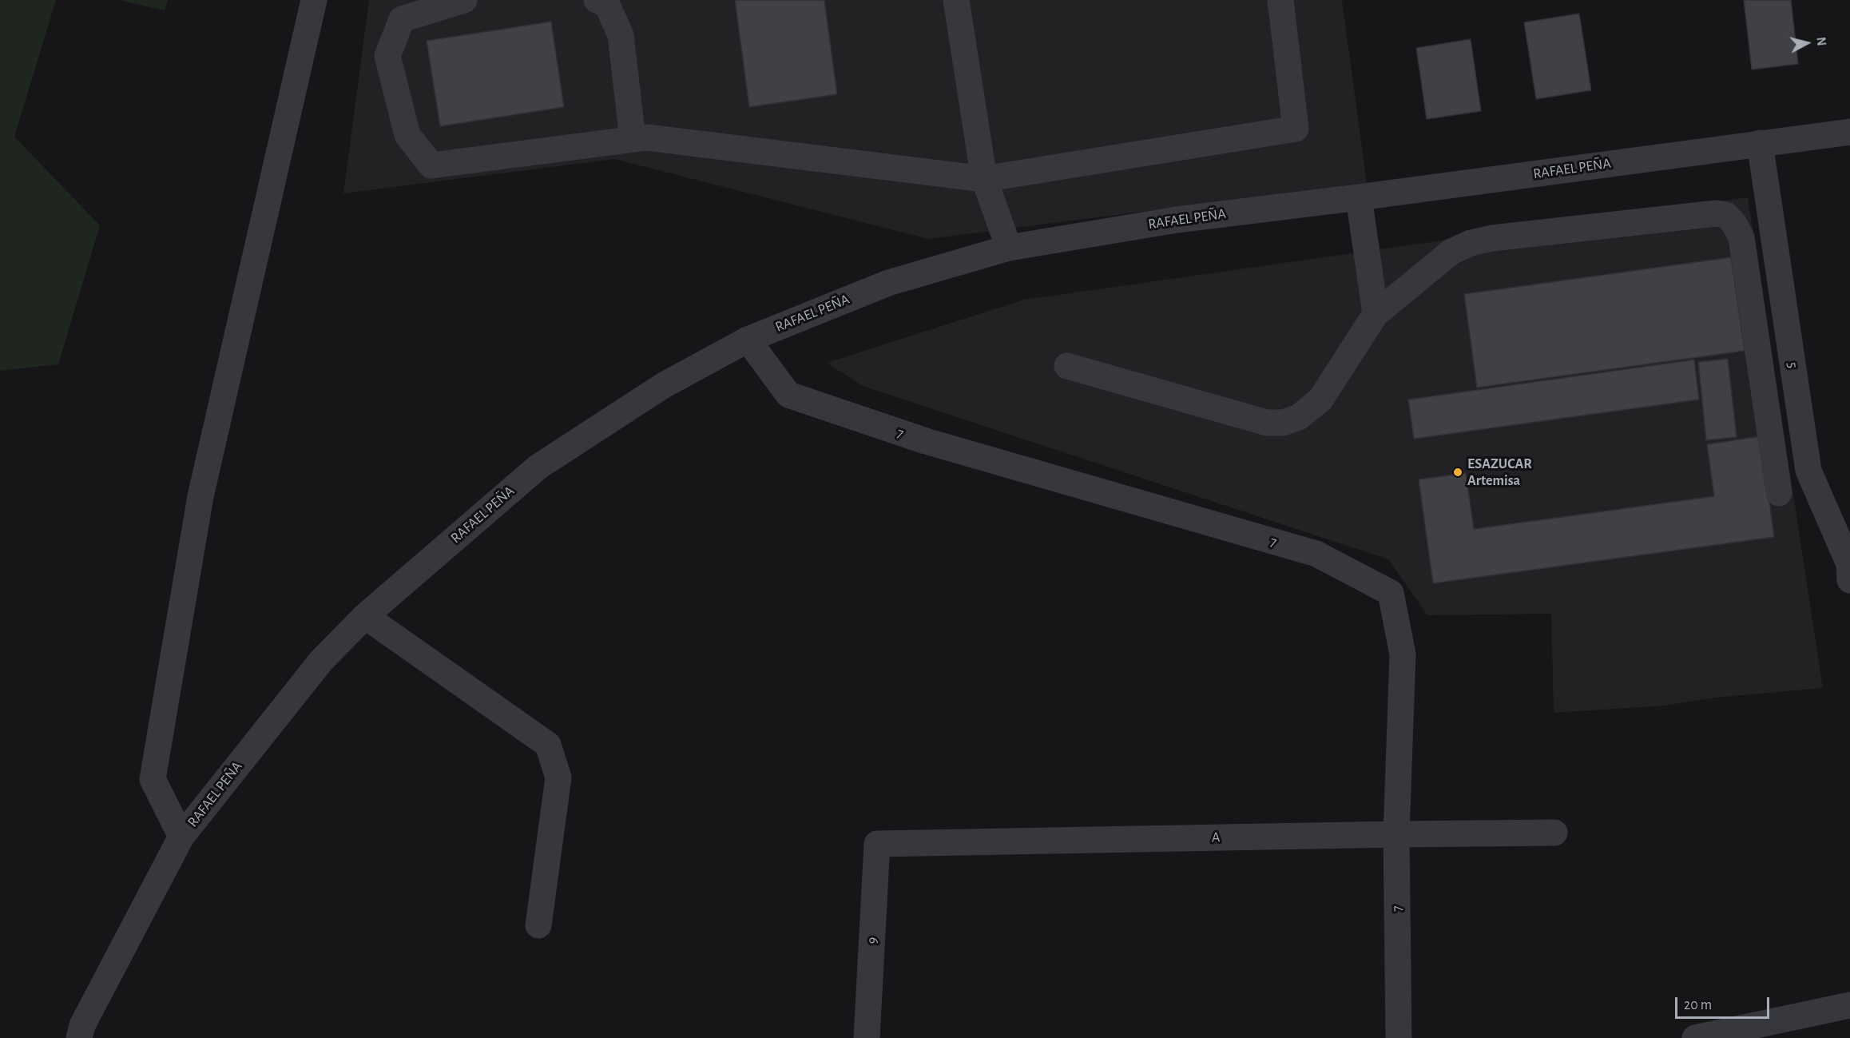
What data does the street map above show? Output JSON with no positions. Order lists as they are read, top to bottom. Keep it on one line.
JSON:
{"streets":{"street":["RAFAEL PEÑA","5","7","A","9"]},"crossings":[["RAFAEL PEÑA","5"],["RAFAEL PEÑA","7"],["7","A"],["A","9"]],"places":["ESAZUCAR Artemisa"],"scale_bar":"20 m","north":"right"}
